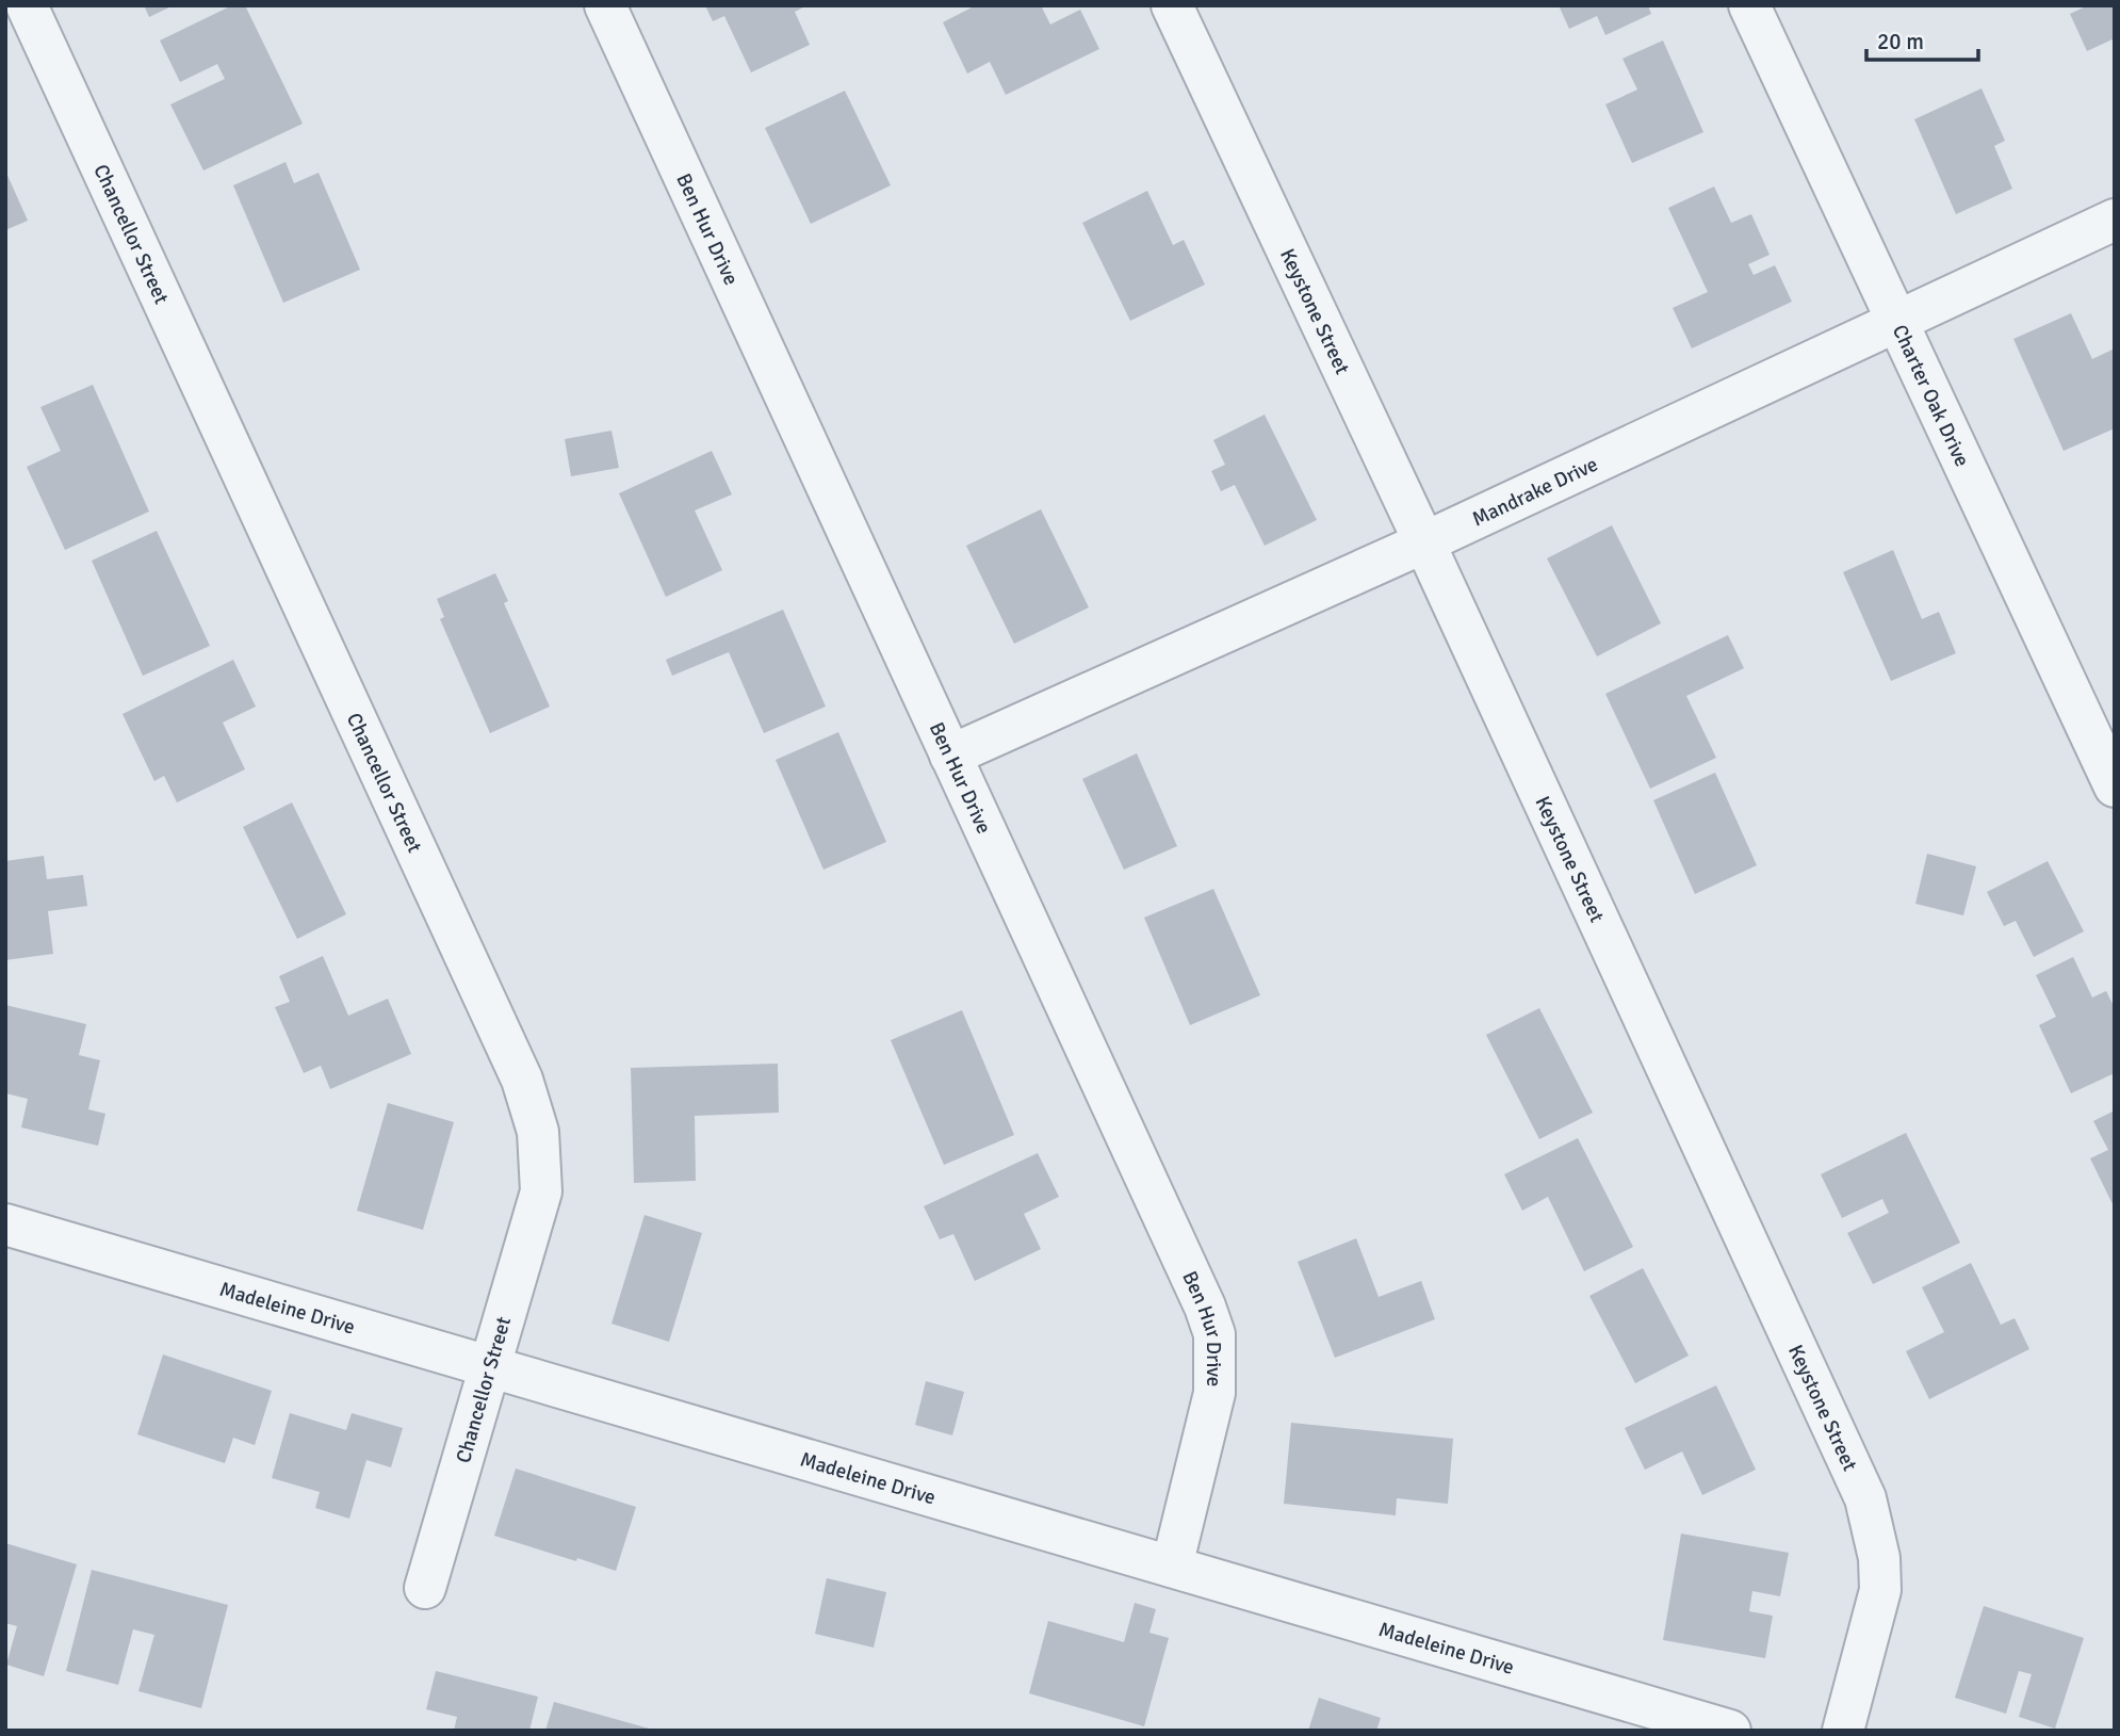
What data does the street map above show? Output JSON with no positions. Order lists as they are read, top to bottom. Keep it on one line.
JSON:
{"streets":{"street":["Ben Hur Drive","Chancellor Street","Keystone Street","Charter Oak Drive","Mandrake Drive","Madeleine Drive"]},"crossings":[["Ben Hur Drive","Mandrake Drive"],["Ben Hur Drive","Madeleine Drive"],["Chancellor Street","Madeleine Drive"],["Keystone Street","Mandrake Drive"],["Charter Oak Drive","Mandrake Drive"]],"scale_bar":"20 m"}
